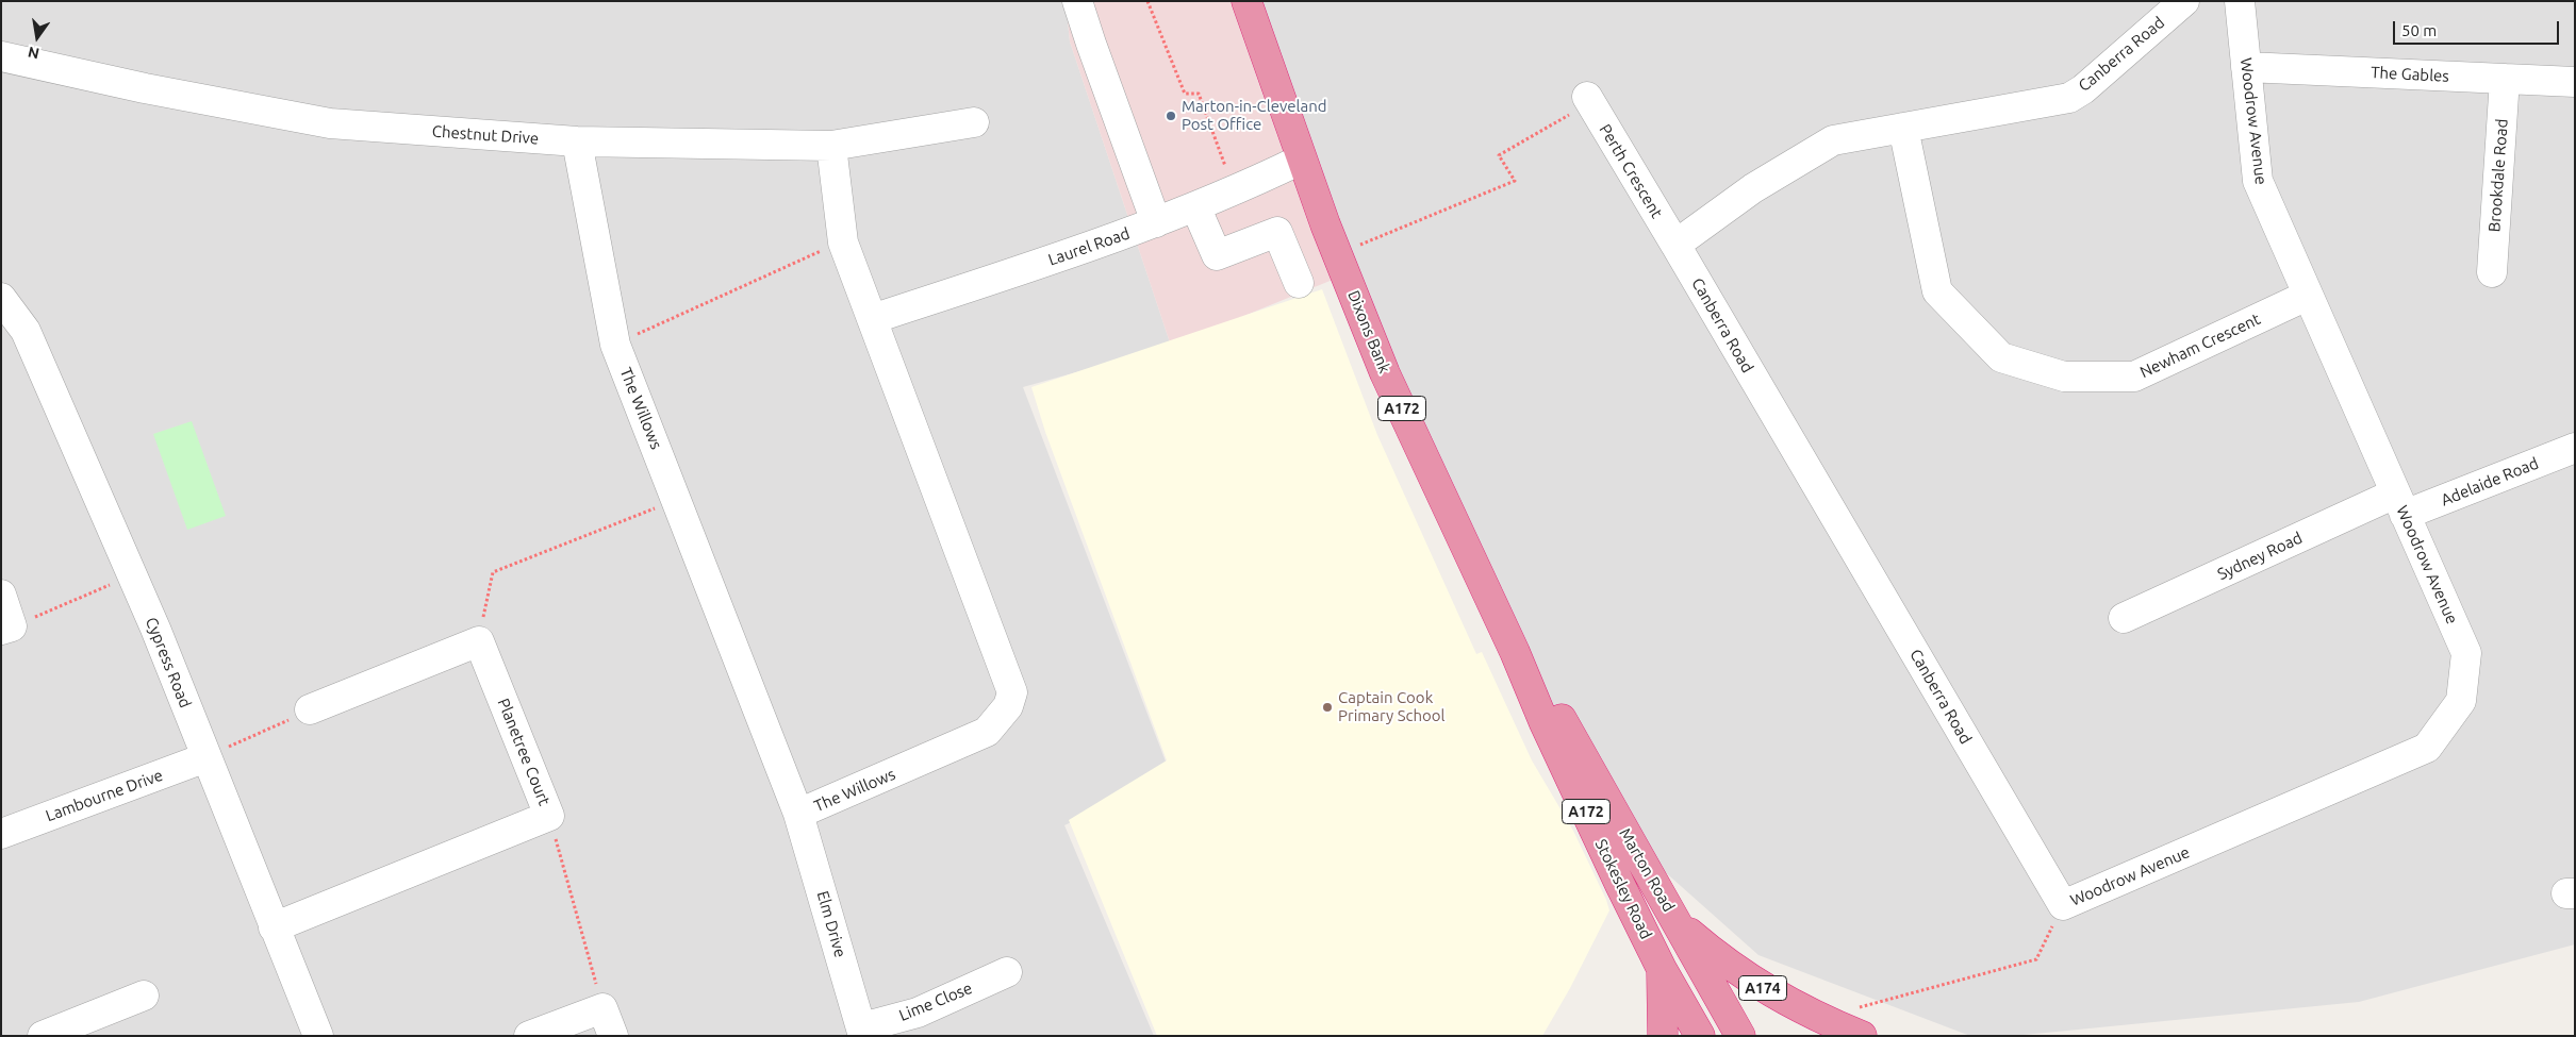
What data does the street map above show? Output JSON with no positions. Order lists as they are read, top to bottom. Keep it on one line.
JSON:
{"streets":{"highway":["Dixons Bank","A172","Marton Road","Stokesley Road","A174"],"street":["Canberra Road","The Gables","Woodrow Avenue","Chestnut Drive","Perth Crescent","Brookdale Road","Laurel Road","Newham Crescent","The Willows","Adelaide Road","Sydney Road","Cypress Road","Planetree Court","Lambourne Drive","Elm Drive","Lime Close"]},"crossings":[["Canberra Road","Woodrow Avenue"],["Canberra Road","Perth Crescent"],["Canberra Road","Newham Crescent"],["The Gables","Woodrow Avenue"],["The Gables","Brookdale Road"],["Woodrow Avenue","Newham Crescent"],["Woodrow Avenue","Adelaide Road"],["Woodrow Avenue","Sydney Road"],["Chestnut Drive","The Willows"],["Laurel Road","Dixons Bank"],["Laurel Road","The Willows"],["Dixons Bank","Marton Road"],["Dixons Bank","Stokesley Road"],["The Willows","Elm Drive"],["A172","Stokesley Road"],["Adelaide Road","Sydney Road"],["Cypress Road","Planetree Court"],["Cypress Road","Lambourne Drive"],["Marton Road","Stokesley Road"],["Marton Road","A174"],["Elm Drive","Lime Close"]],"places":["Marton-in-Cleveland Post Office","Captain Cook Primary School"],"scale_bar":"50 m","north":"bottom"}
